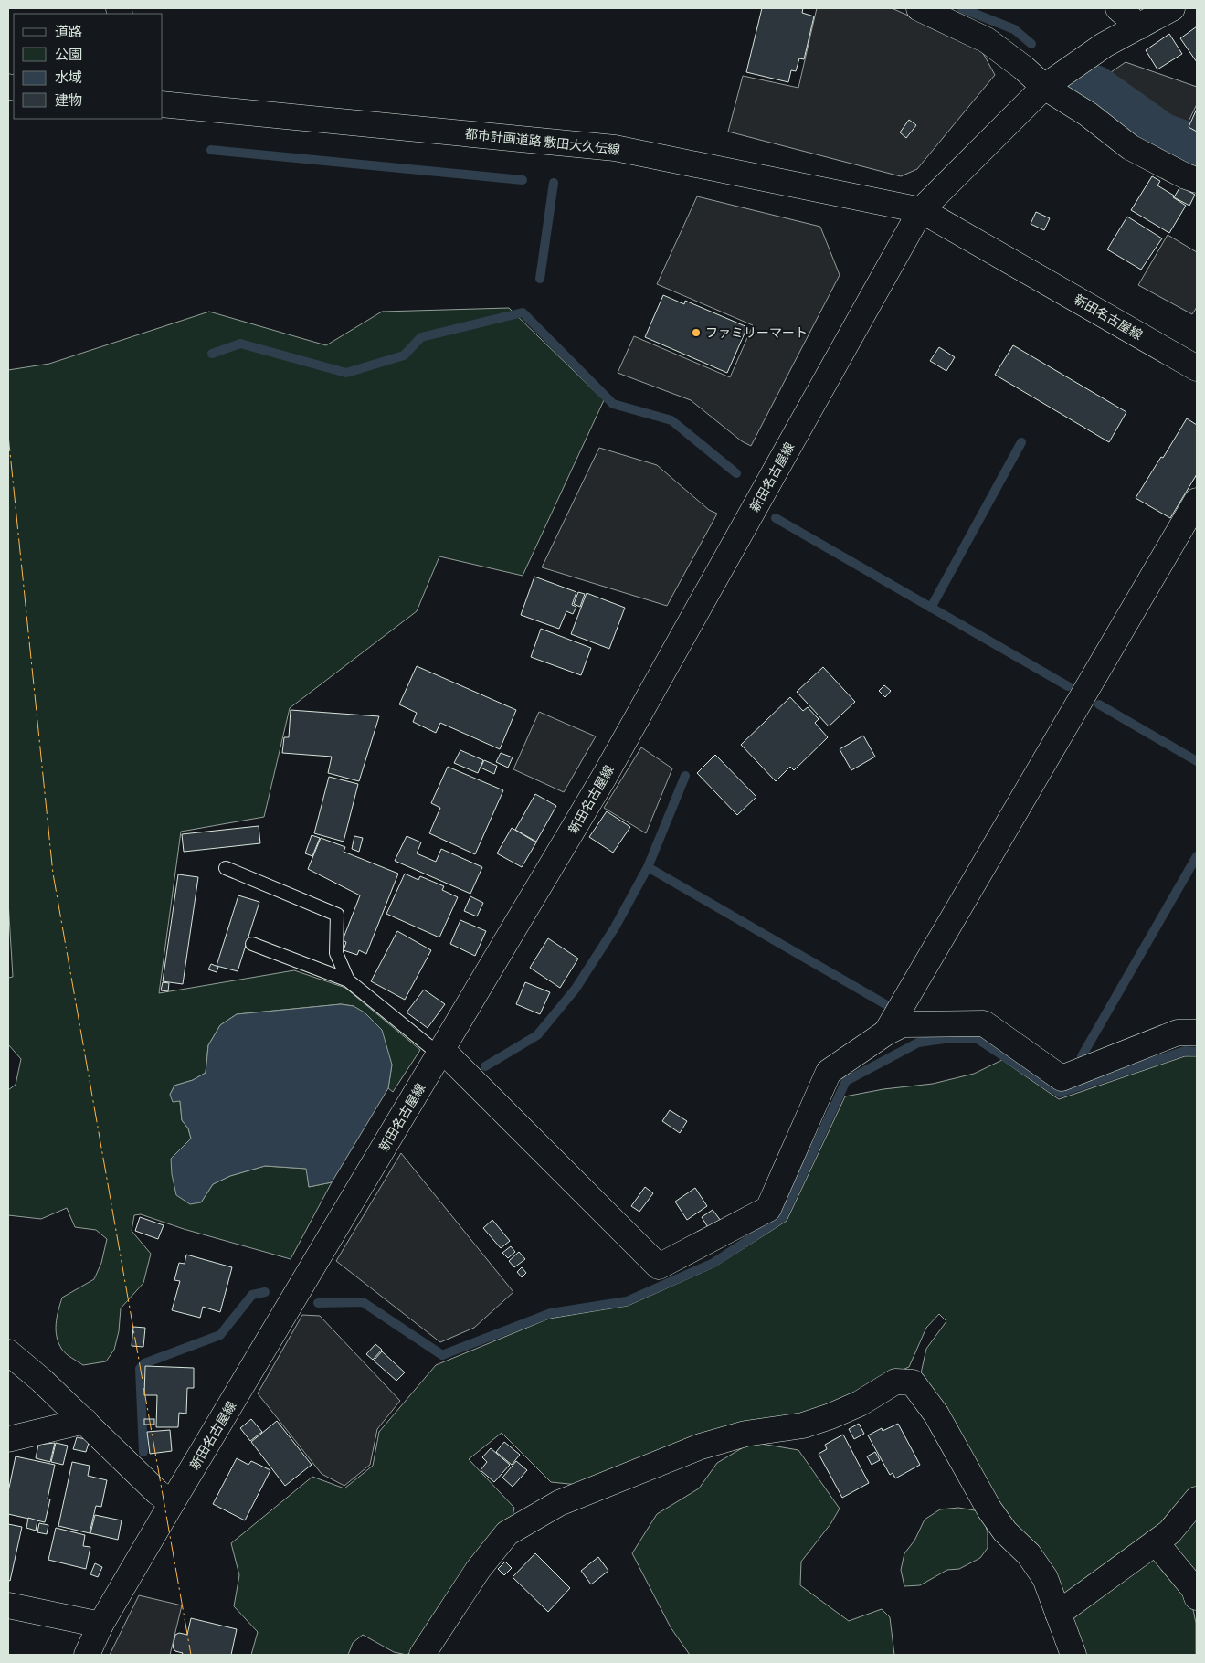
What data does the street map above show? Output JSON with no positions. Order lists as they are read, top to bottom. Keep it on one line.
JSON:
{"streets":{"street":["都市計画道路 敷田大久伝線","新田名古屋線"]},"crossings":[["都市計画道路 敷田大久伝線","新田名古屋線"]],"places":["ファミリーマート"],"legend":["道路","公園","水域","建物"]}
